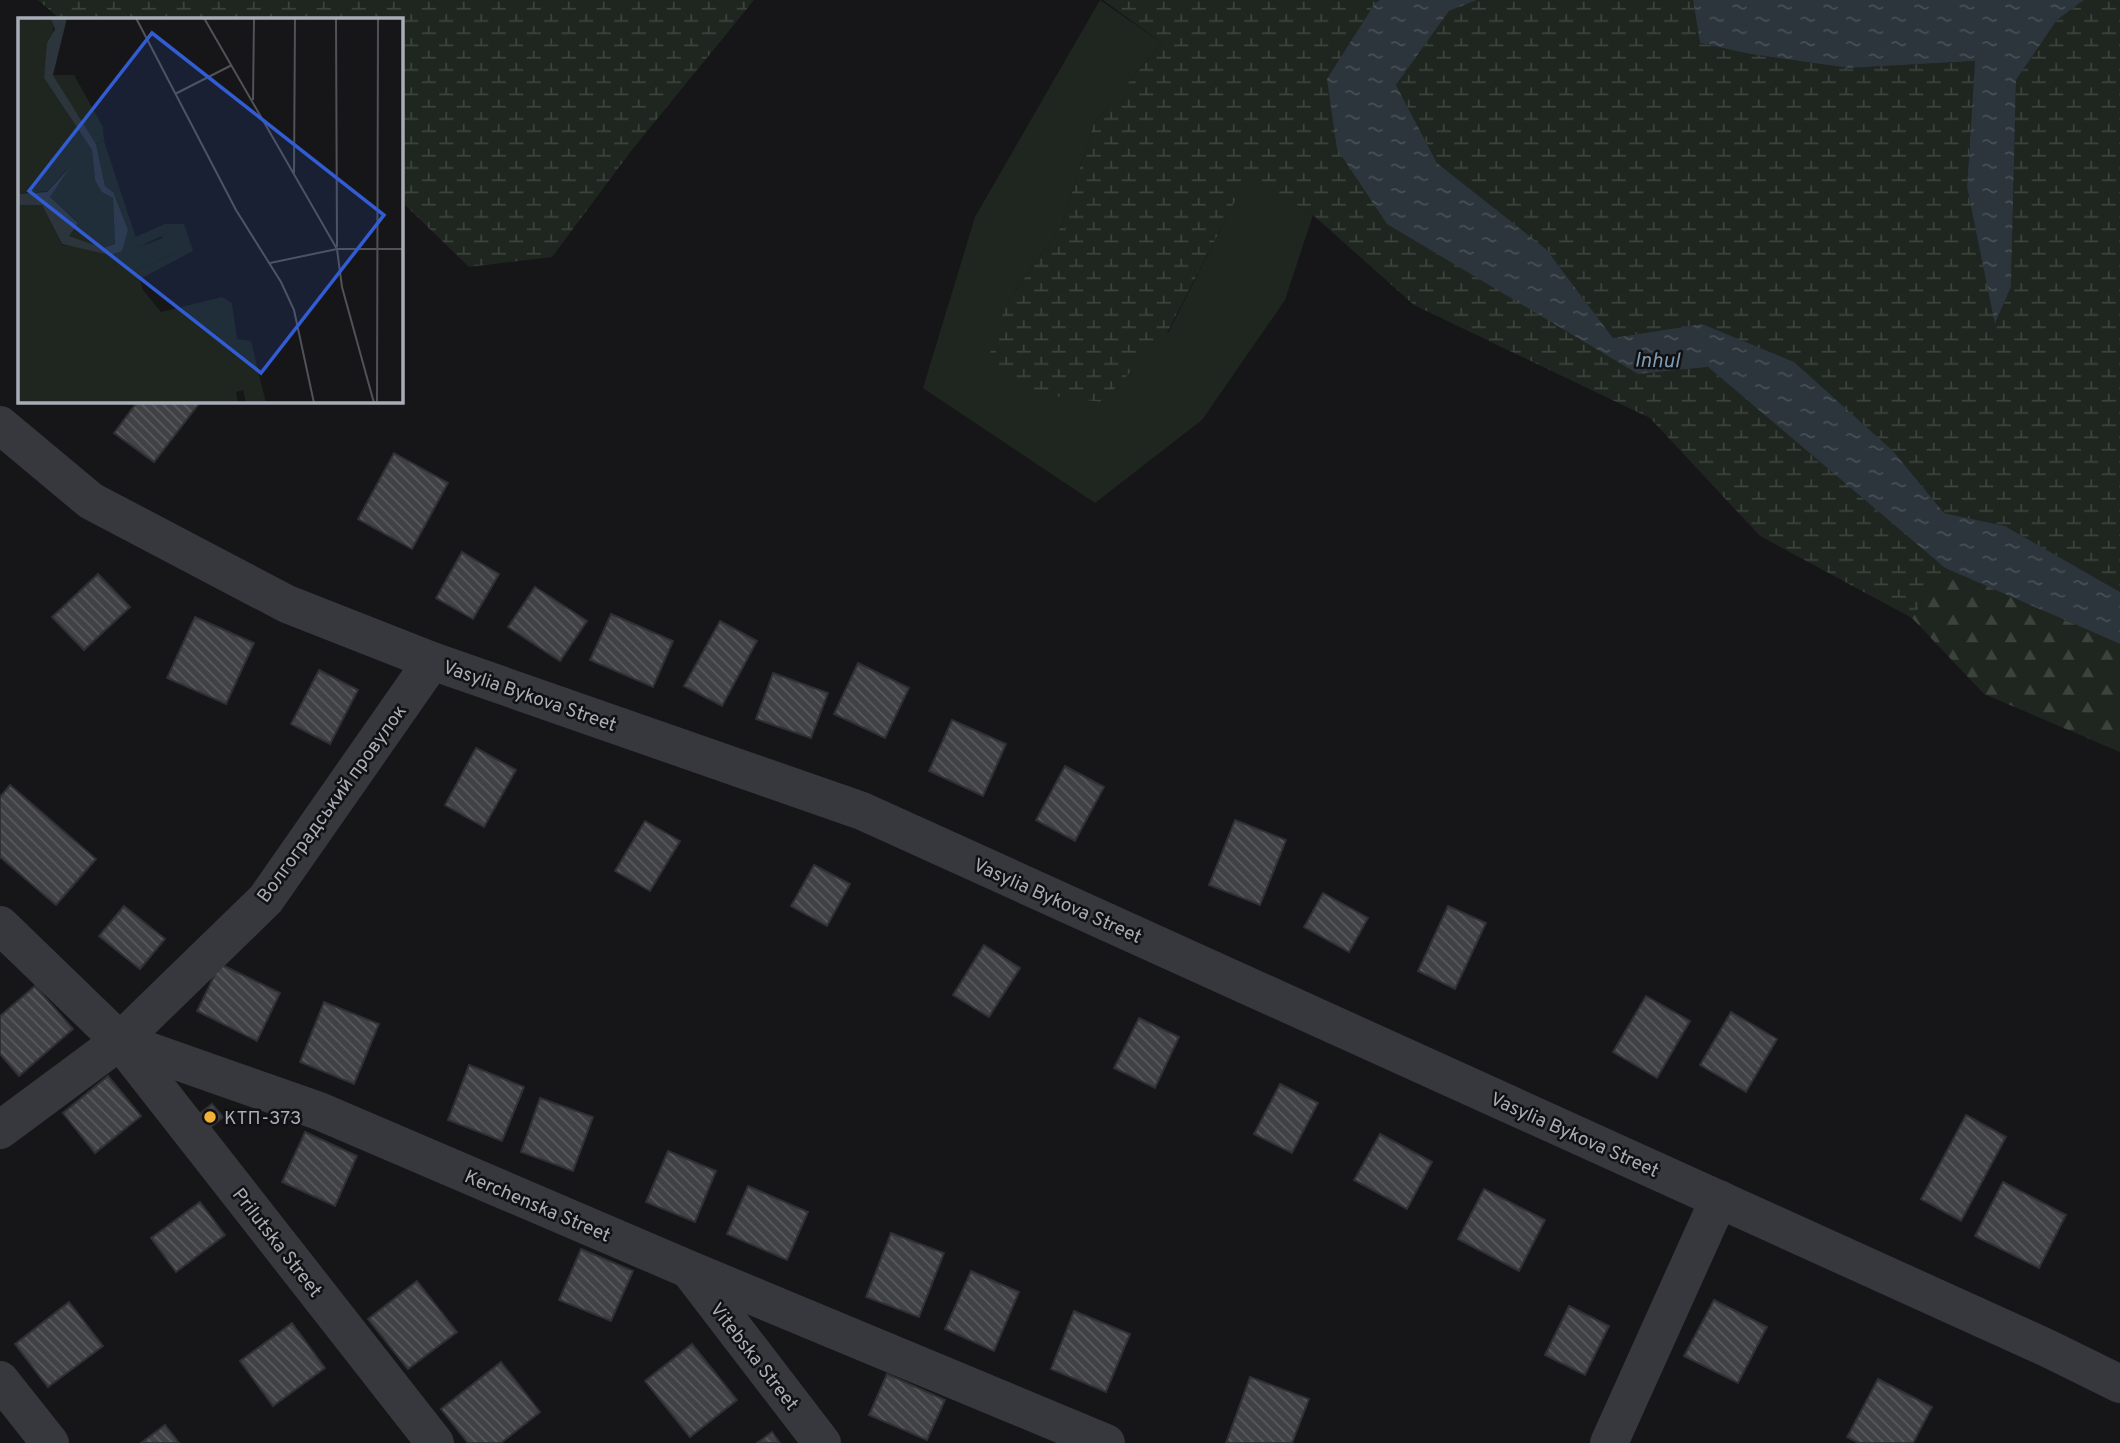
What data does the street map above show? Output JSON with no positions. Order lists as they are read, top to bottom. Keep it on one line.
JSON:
{"streets":{"street":["Vasylia Bykova Street","Волгоградський провулок","Kerchenska Street","Prilutska Street","Vitebska Street"]},"crossings":[["Vasylia Bykova Street","Волгоградський провулок"],["Волгоградський провулок","Kerchenska Street"],["Волгоградський провулок","Prilutska Street"],["Kerchenska Street","Prilutska Street"],["Kerchenska Street","Vitebska Street"]],"water":["Inhul"],"places":["КТП-373"]}
